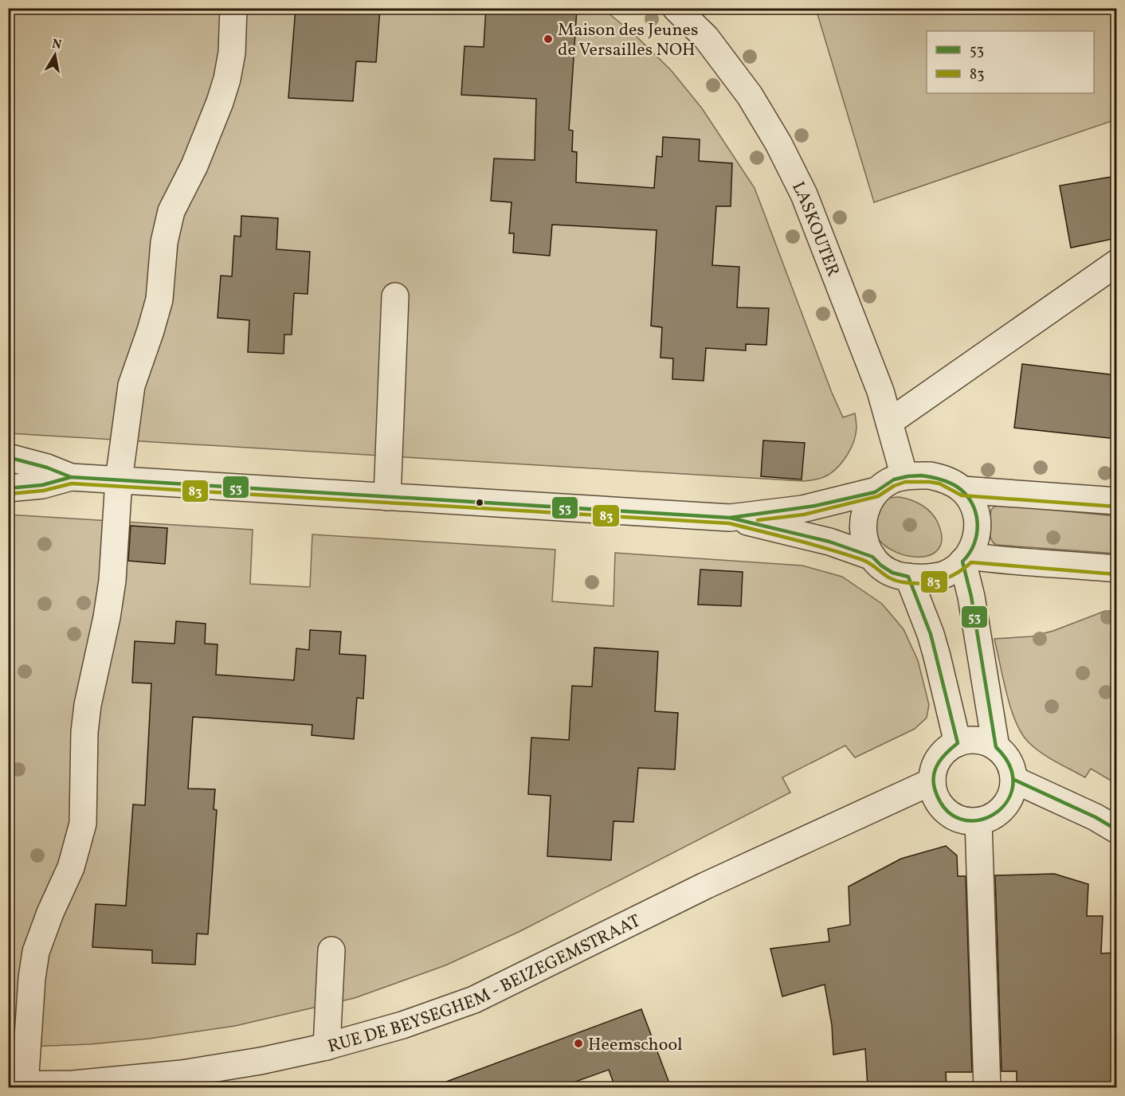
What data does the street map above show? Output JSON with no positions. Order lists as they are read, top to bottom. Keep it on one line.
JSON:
{"streets":{"street":["LASKOUTER","RUE DE BEYSEGHEM - BEIZEGEMSTRAAT"]},"places":["Maison des Jeunes de Versailles NOH","Heemschool"],"lines":["transit line 53","transit line 83"],"legend":["53","83"],"north":"top"}
